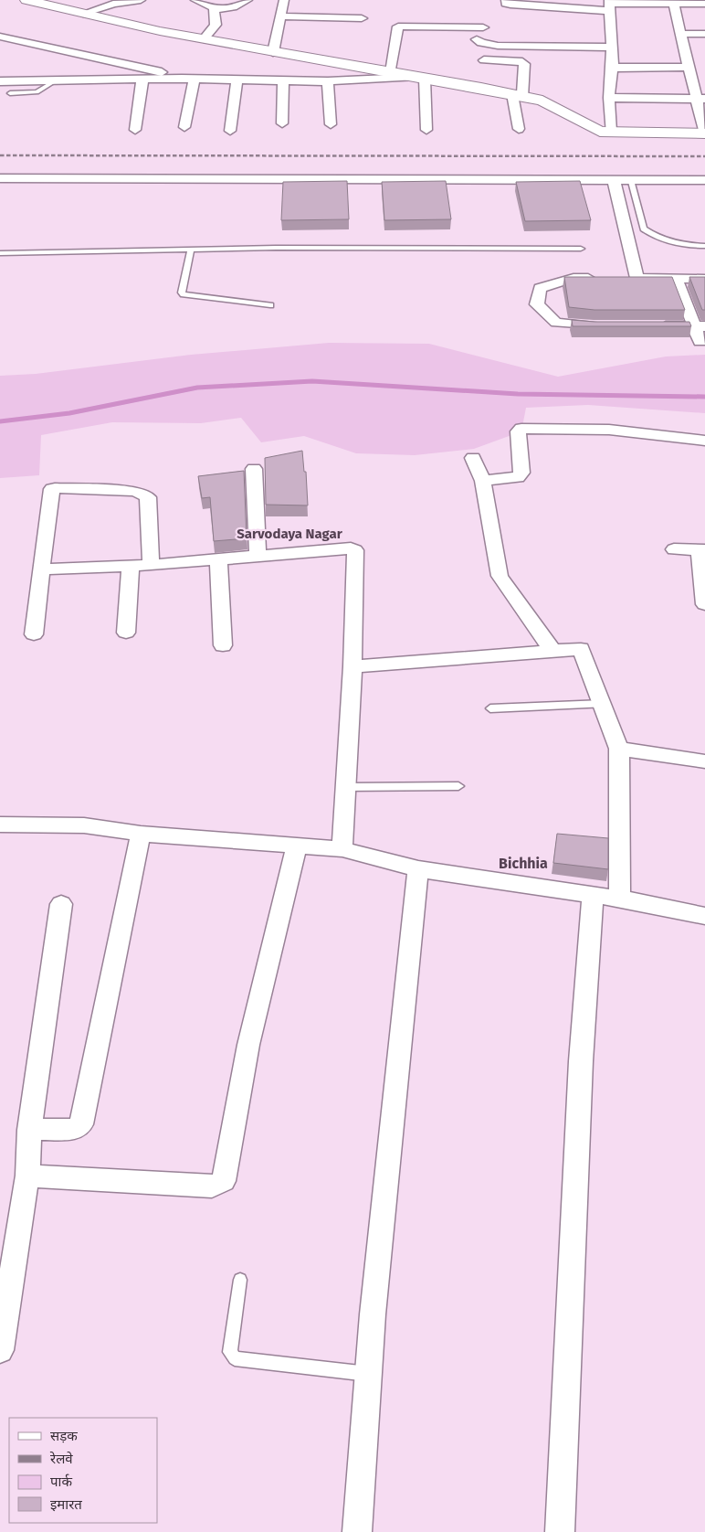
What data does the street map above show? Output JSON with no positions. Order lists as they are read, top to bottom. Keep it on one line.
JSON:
{"districts":["Sarvodaya Nagar","Bichhia"],"legend":["सड़क","रेलवे","पार्क","इमारत"]}
